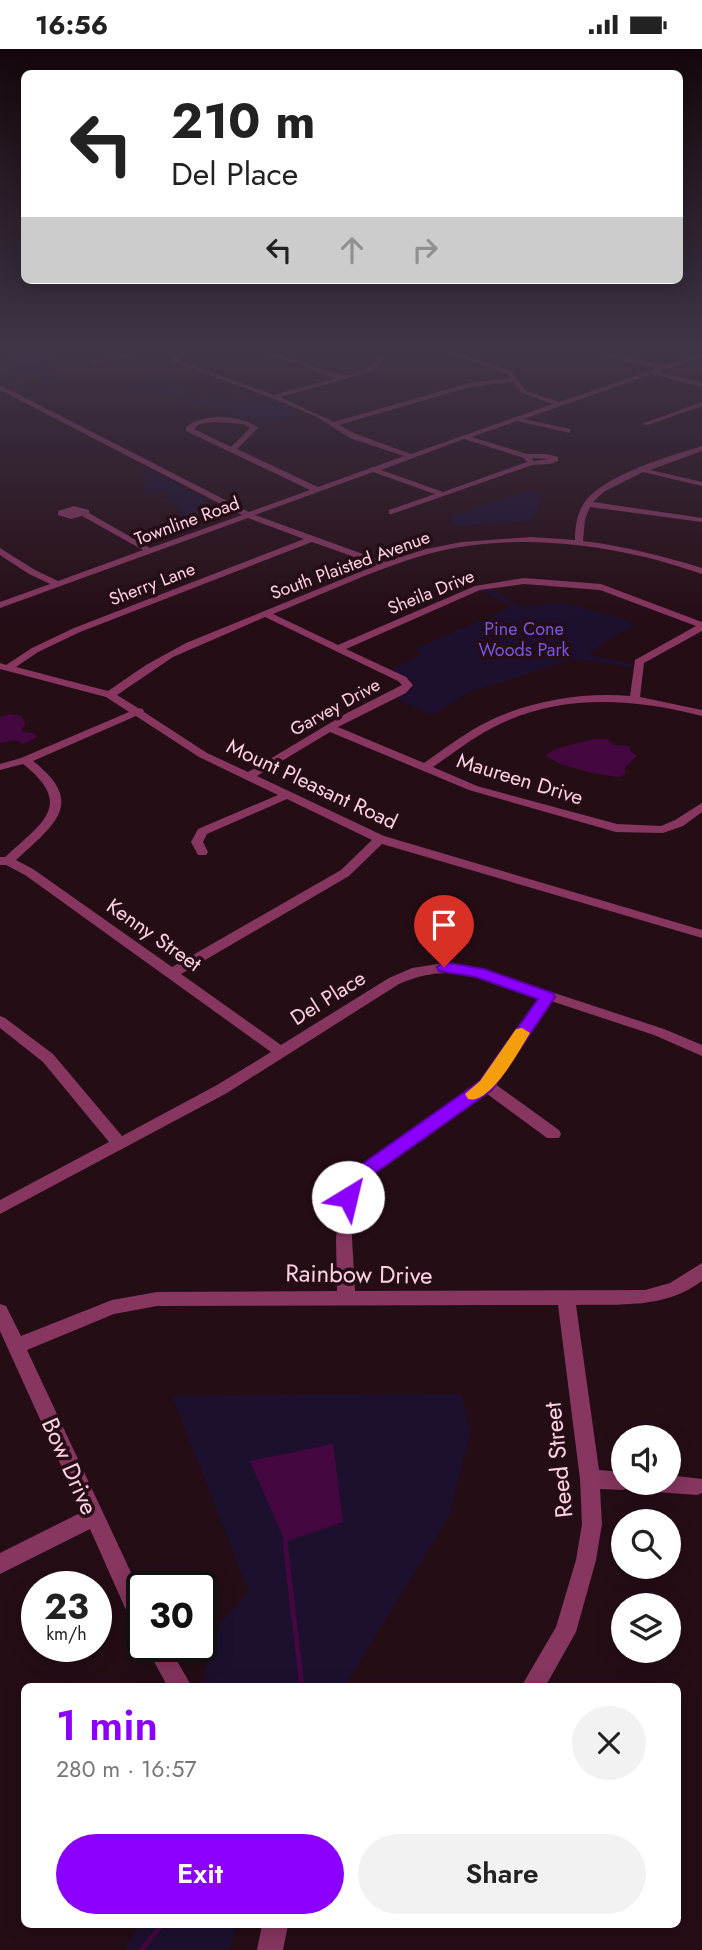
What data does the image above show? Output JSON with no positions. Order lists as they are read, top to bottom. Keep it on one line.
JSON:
{"streets":{"street":["Townline Road","South Plaisted Avenue","Sherry Lane","Sheila Drive","Garvey Drive","Maureen Drive","Mount Pleasant Road","Kenny Street","Del Place","Rainbow Drive","Reed Street","Bow Drive"]},"crossings":[["South Plaisted Avenue","Garvey Drive"],["South Plaisted Avenue","Mount Pleasant Road"],["Sherry Lane","Mount Pleasant Road"],["Sheila Drive","Garvey Drive"],["Garvey Drive","Maureen Drive"],["Garvey Drive","Mount Pleasant Road"],["Kenny Street","Del Place"],["Rainbow Drive","Reed Street"],["Rainbow Drive","Bow Drive"]],"parks":["Pine Cone Woods Park"],"page":{"status":"16:56","turn":["210 m","Del Place"],"speed":"23 km/h","limit":"30","heading":["1 min","280 m · 16:57"],"buttons":["Exit","Share"]}}
